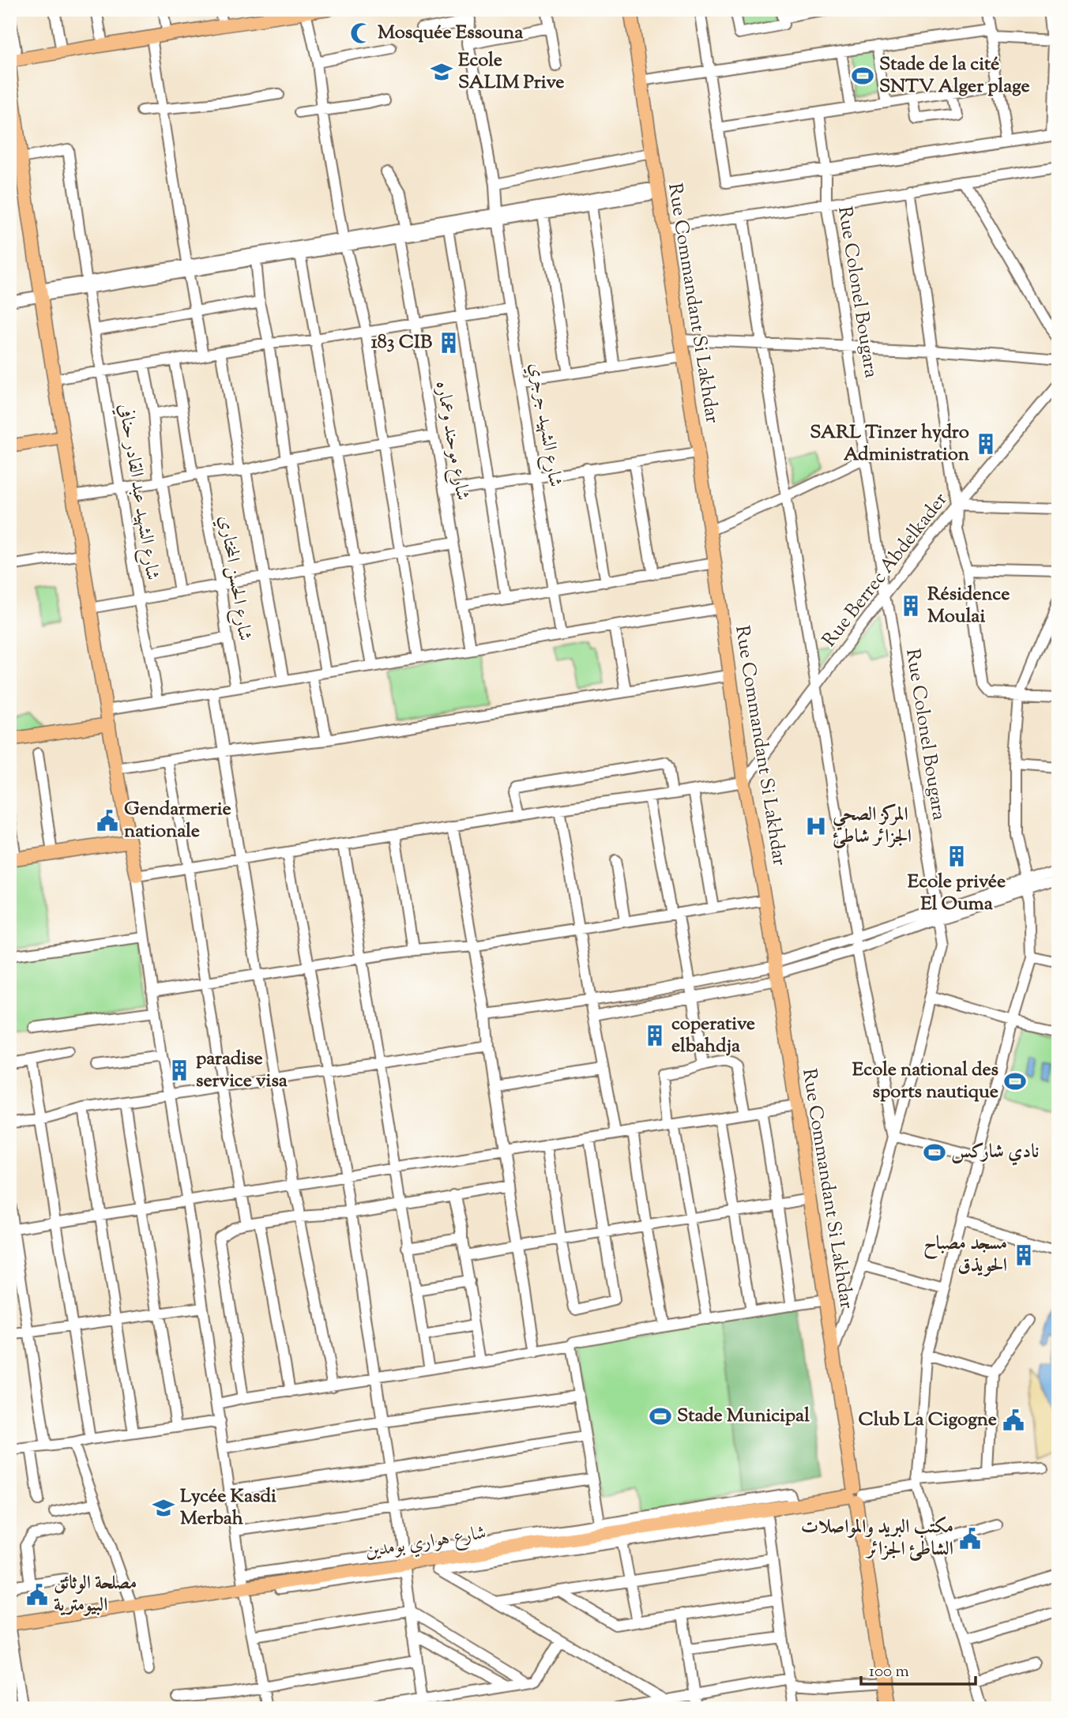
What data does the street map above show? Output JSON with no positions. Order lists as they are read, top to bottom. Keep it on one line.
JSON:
{"streets":{"main road":["Rue Commandant Si Lakhdar","شارع هواري بومدين"],"street":["Rue Colonel Bougara","شارع الشهيد جرجري","شارع موحند وعماره","شارع الشهيد عبد القادر حنافي","Rue Berrec Abdelkader","شارع الحسن المختاري"]},"crossings":[["Rue Colonel Bougara","Rue Commandant Si Lakhdar"],["Rue Colonel Bougara","Rue Berrec Abdelkader"],["Rue Commandant Si Lakhdar","Rue Berrec Abdelkader"],["Rue Commandant Si Lakhdar","شارع هواري بومدين"]],"places":{"mosque":["Mosquée Essouna"],"school or university":["Ecole SALIM Prive","Lycée Kasdi Merbah"],"sports":["Stade de la cité SNTV Alger plage","Ecole national des sports nautique","نادي شاركس","Stade Municipal"],"building":["183 CIB","SARL Tinzer hydro Administration","Résidence Moulai","Ecole privée El Ouma","coperative elbahdja","paradise service visa","مسجد مصباح الحويذق"],"public building":["Gendarmerie nationale","Club La Cigogne","مكتب البريد والمواصلات الشاطئ الجزائر","مصلحة الوثائق البيومترية"],"hospital":["المركز الصحي الجزائر شاطئ"]},"scale_bar":"100 m"}
